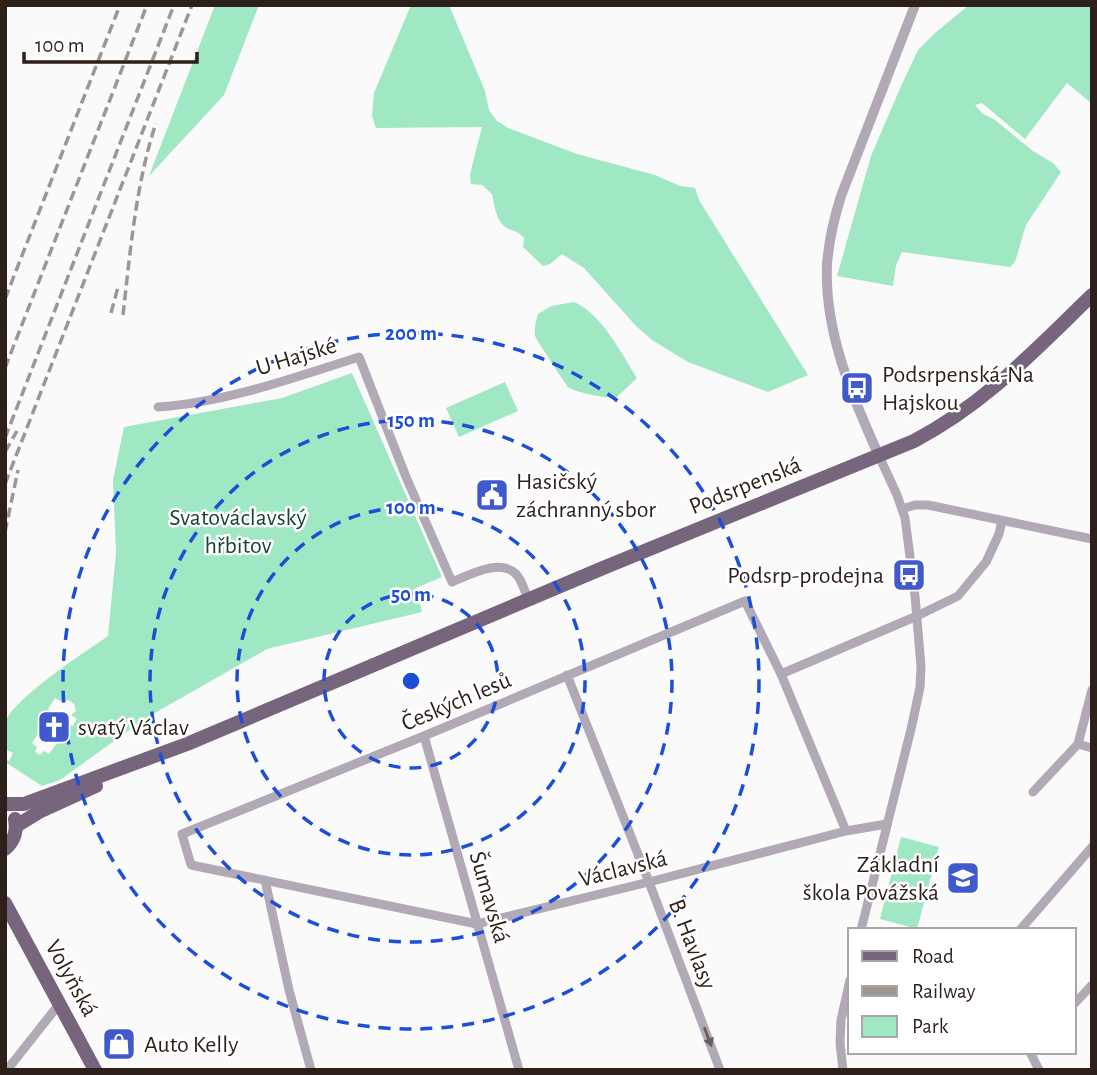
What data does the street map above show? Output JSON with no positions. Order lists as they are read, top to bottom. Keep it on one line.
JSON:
{"streets":{"main road":["Podsrpenská","Volyňská"],"street":["U Hajské","Českých lesů","Václavská","Šumavská","B. Havlasy"]},"crossings":[["U Hajské","Podsrpenská"],["Českých lesů","Václavská"],["Českých lesů","Šumavská"],["Českých lesů","B. Havlasy"],["Václavská","Šumavská"],["Václavská","B. Havlasy"]],"one_way":["B. Havlasy"],"parks":["Svatováclavský hřbitov"],"places":{"bus stop":["Podsrpenská-Na Hajskou","Podsrp-prodejna"],"public building":["Hasičský záchranný sbor"],"church":["svatý Václav"],"school or university":["Základní škola Povážská"],"shop":["Auto Kelly"]},"legend":["Road","Railway","Park"],"scale_bar":"100 m","rings":["200 m","150 m","100 m","50 m"]}
